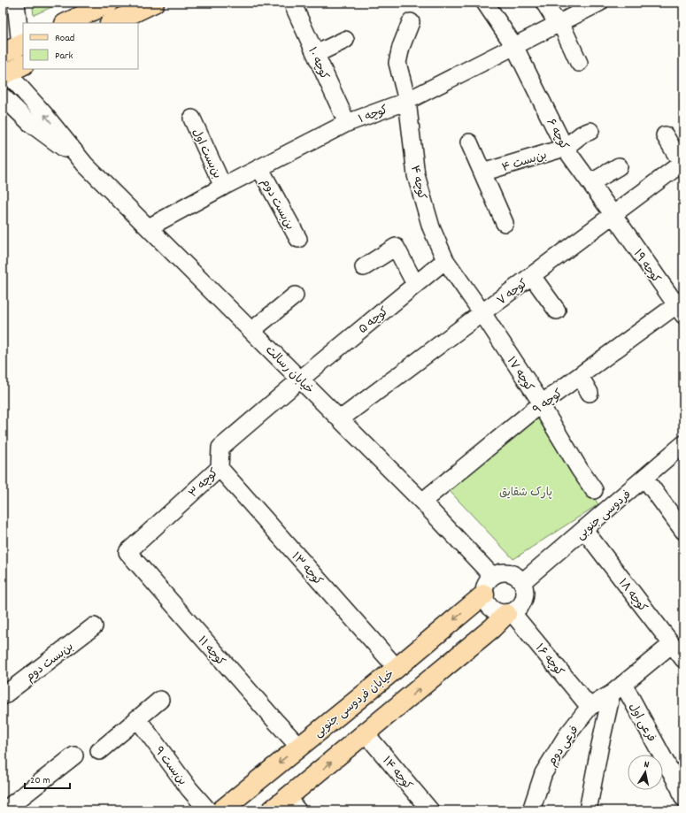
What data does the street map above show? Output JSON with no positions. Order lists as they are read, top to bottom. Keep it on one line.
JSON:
{"streets":{"main road":["خیابان فردوسی جنوبی"],"street":["کوچه ۱۰","کوچه ۱","کوچه ۶","بن‌بست اول","بن‌بست ۴","کوچه ۴","بن‌بست دوم","کوچه ۱۹","کوچه ۷","کوچه ۵","خیابان رسالت","کوچه ۱۷","کوچه ۹","کوچه ۳","فردوسی جنوبی","کوچه ۱۳","کوچه ۱۸","کوچه ۱۱","کوچه ۱۶","فرعی اول","فرعی دوم","بن‌بست ۹","کوچه ۱۴"]},"crossings":[["کوچه ۱۰","کوچه ۱"],["کوچه ۱","کوچه ۶"],["کوچه ۱","بن‌بست اول"],["کوچه ۱","کوچه ۴"],["کوچه ۱","بن‌بست دوم"],["کوچه ۱","خیابان رسالت"],["کوچه ۶","بن‌بست ۴"],["کوچه ۶","کوچه ۱۹"],["کوچه ۶","کوچه ۷"],["کوچه ۴","کوچه ۵"],["کوچه ۴","کوچه ۱۷"],["کوچه ۱۹","کوچه ۷"],["کوچه ۱۹","کوچه ۹"],["کوچه ۷","خیابان رسالت"],["کوچه ۷","کوچه ۱۷"],["کوچه ۵","خیابان رسالت"],["کوچه ۵","کوچه ۱۷"],["کوچه ۵","کوچه ۳"],["خیابان رسالت","کوچه ۹"],["خیابان رسالت","کوچه ۳"],["خیابان رسالت","فردوسی جنوبی"],["خیابان رسالت","کوچه ۱۶"],["خیابان رسالت","خیابان فردوسی جنوبی"],["کوچه ۱۷","کوچه ۹"],["کوچه ۳","کوچه ۱۳"],["کوچه ۳","کوچه ۱۱"],["فردوسی جنوبی","کوچه ۱۸"],["فردوسی جنوبی","کوچه ۱۶"],["فردوسی جنوبی","خیابان فردوسی جنوبی"],["کوچه ۱۳","خیابان فردوسی جنوبی"],["کوچه ۱۸","فرعی دوم"],["کوچه ۱۱","خیابان فردوسی جنوبی"],["کوچه ۱۶","خیابان فردوسی جنوبی"],["کوچه ۱۶","فرعی دوم"],["فرعی اول","فرعی دوم"]],"parks":["پارک شقایق"],"legend":["Road","Park"],"scale_bar":"20 m","north":"top"}
